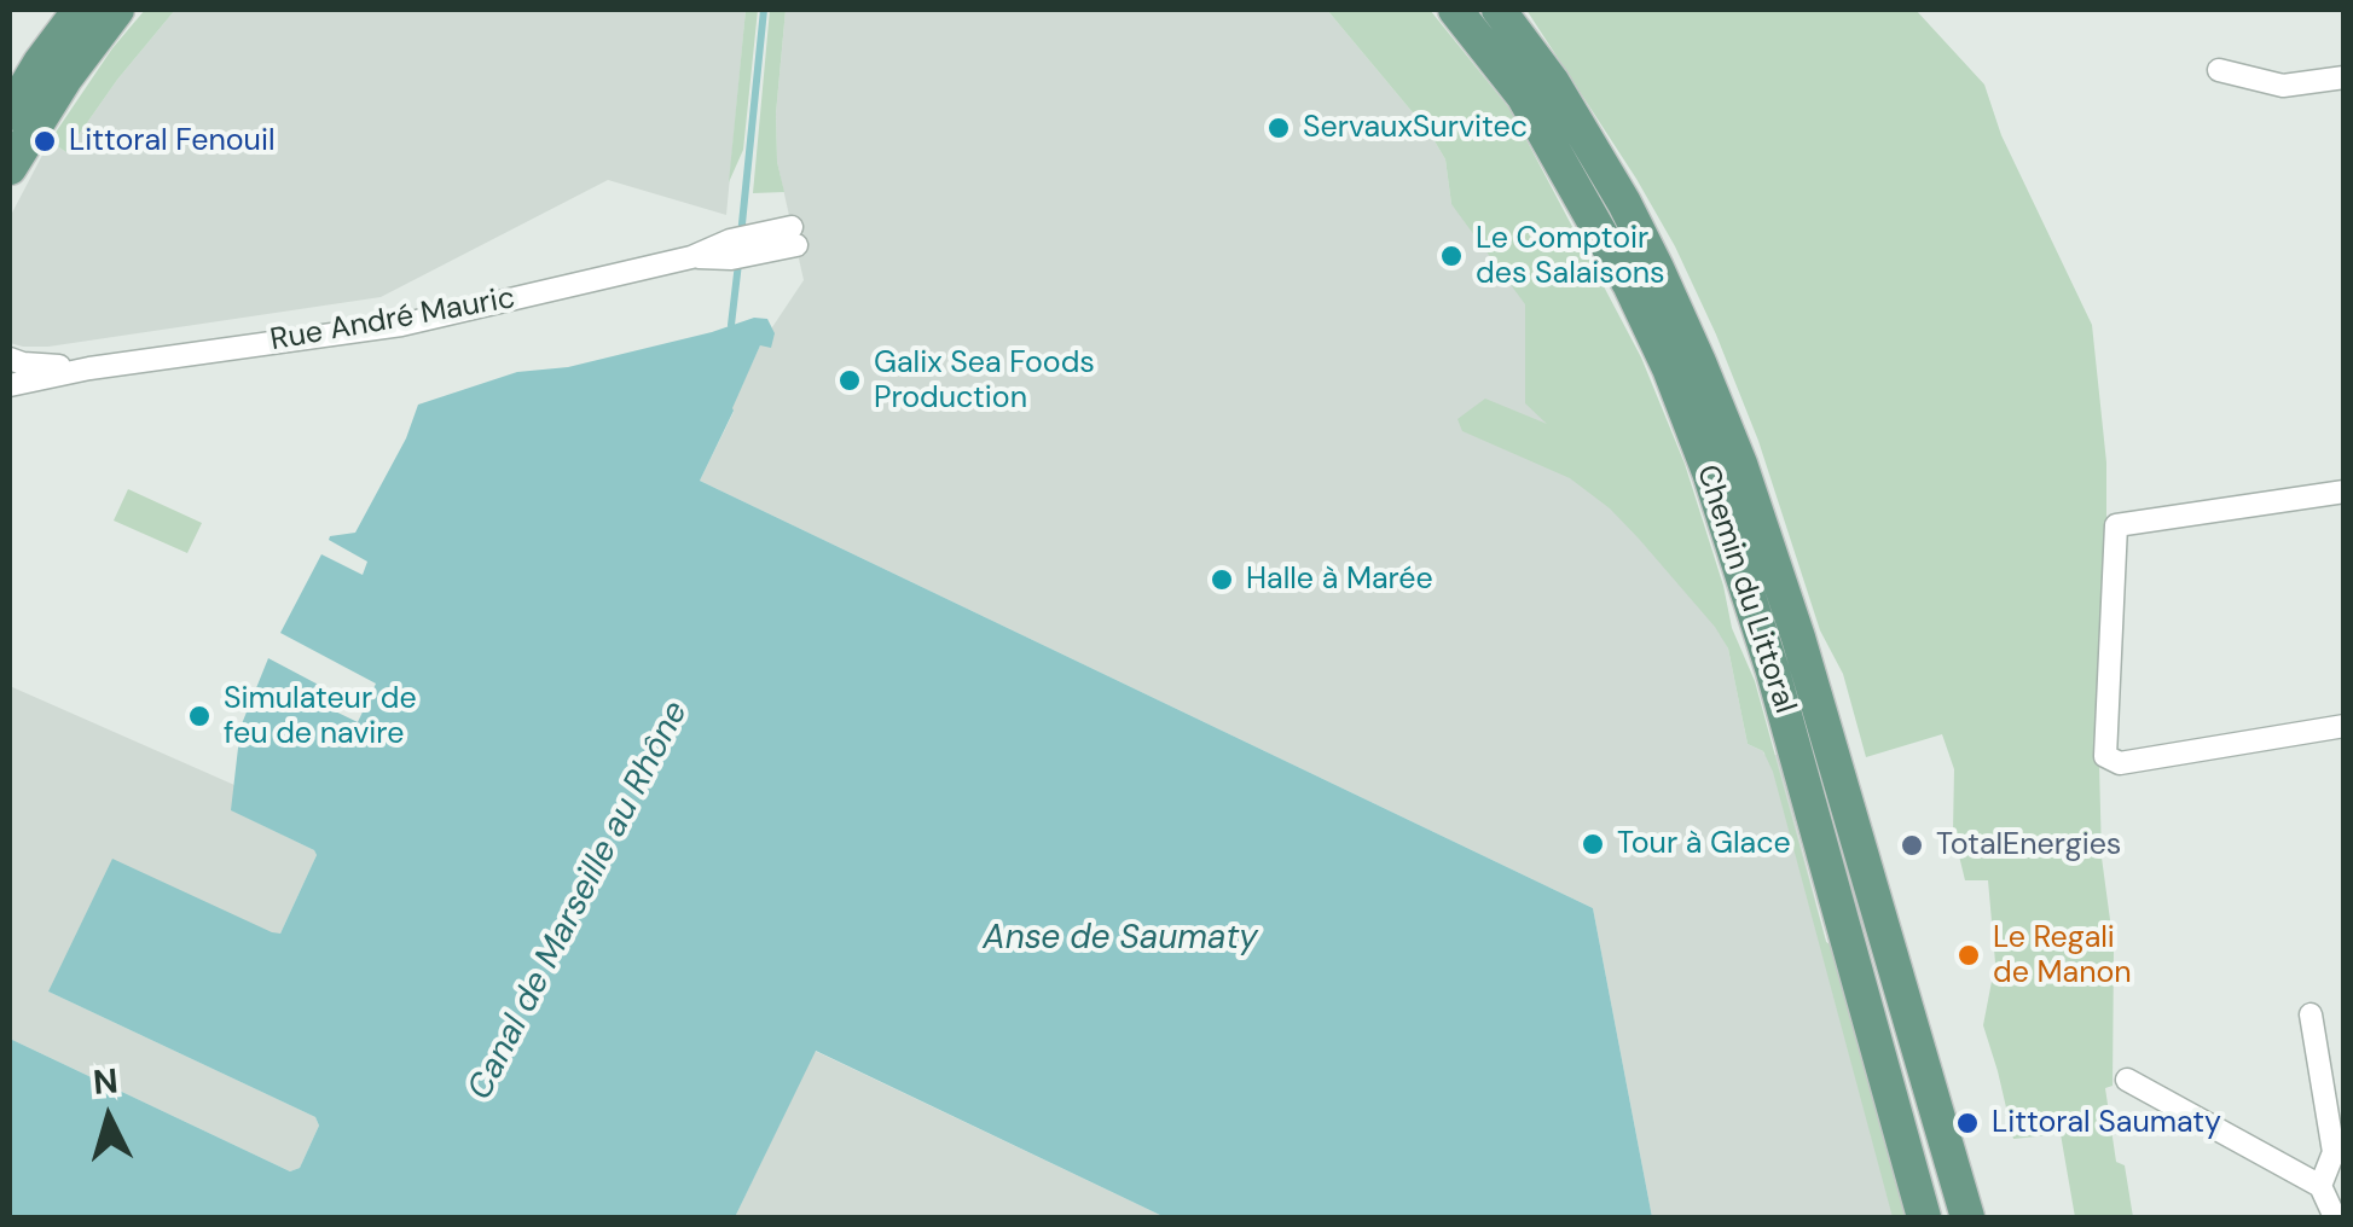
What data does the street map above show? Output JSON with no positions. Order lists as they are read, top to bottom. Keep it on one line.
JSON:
{"streets":{"main road":["Chemin du Littoral"],"street":["Rue André Mauric"]},"water":["Canal de Marseille au Rhône","Anse de Saumaty"],"places":["ServauxSurvitec","Littoral Fenouil","Le Comptoir des Salaisons","Galix Sea Foods Production","Halle à Marée","Simulateur de feu de navire","Tour à Glace","TotalEnergies","Le Regali de Manon","Littoral Saumaty"],"north":"top"}
